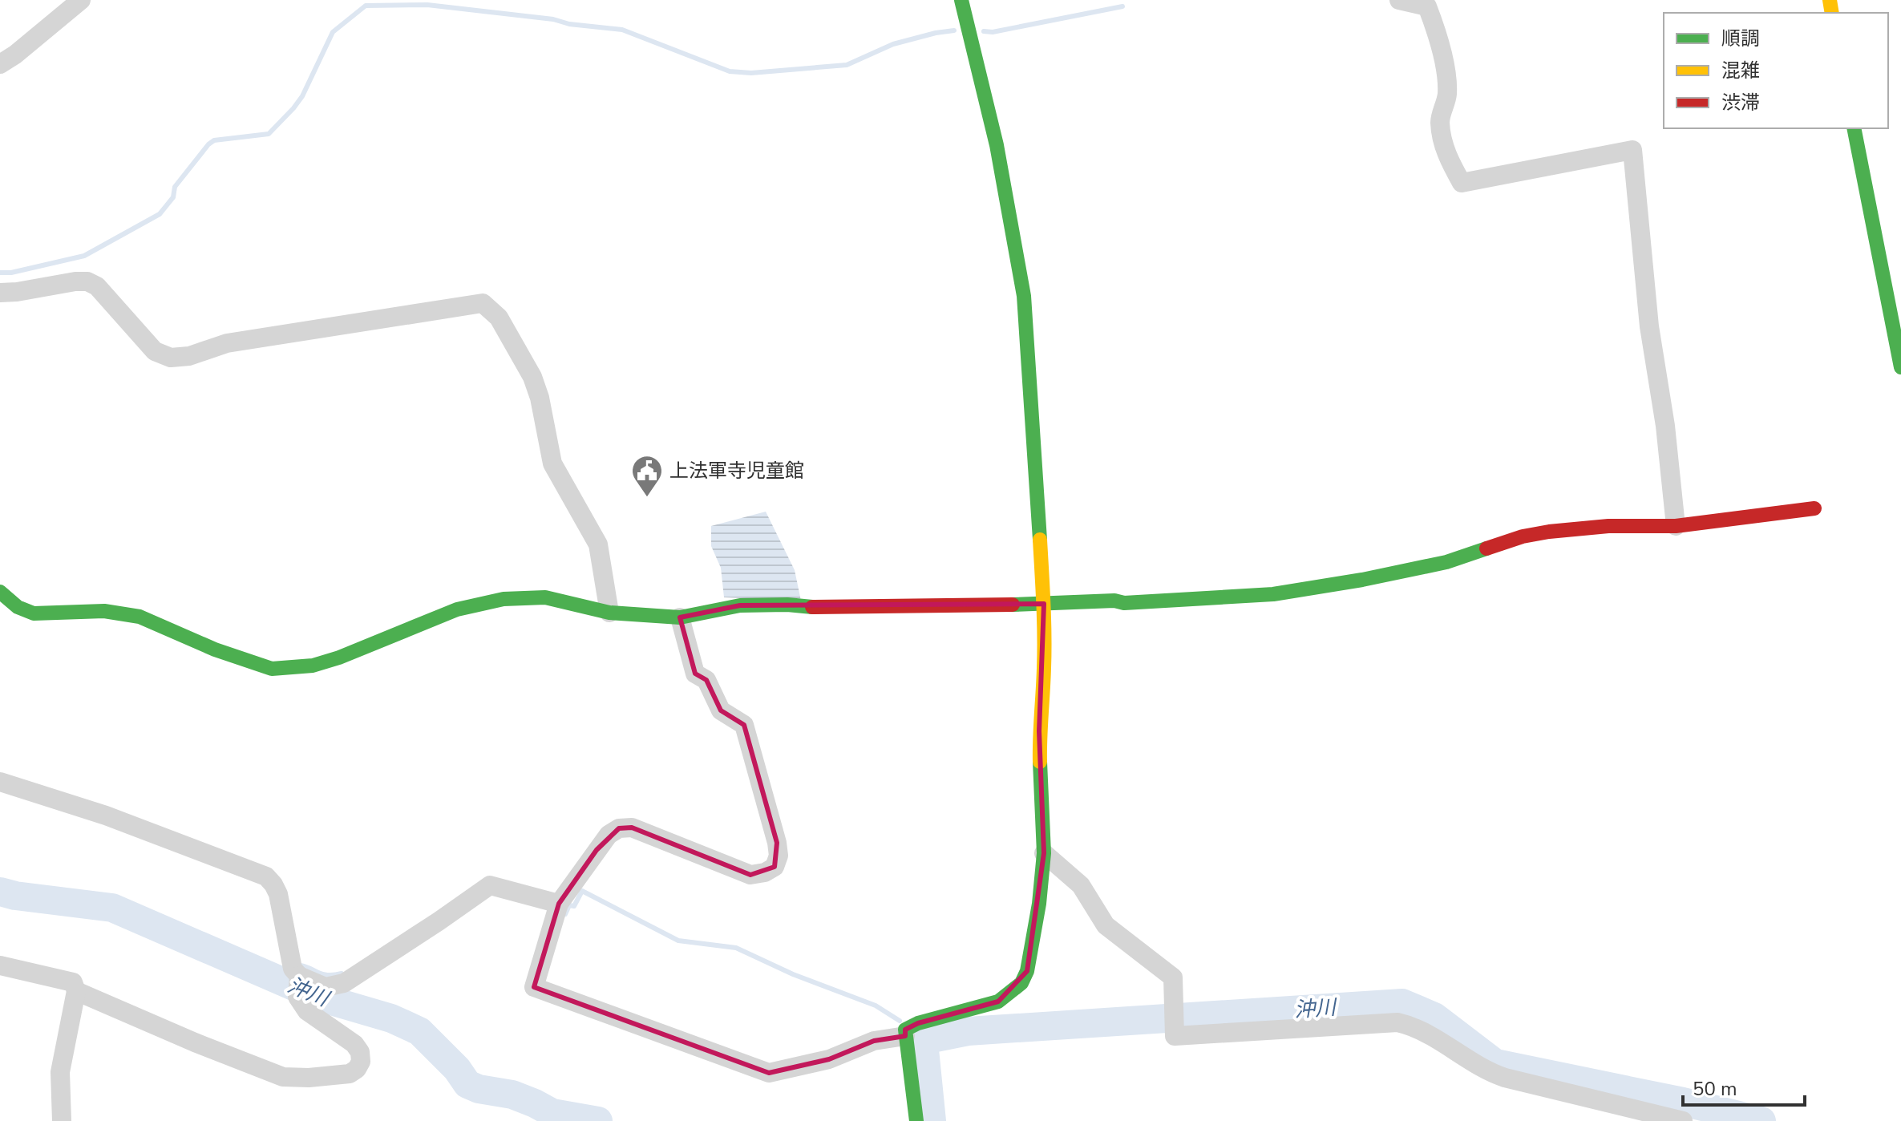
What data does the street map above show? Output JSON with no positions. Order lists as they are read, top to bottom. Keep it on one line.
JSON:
{"water":["沖川"],"places":{"public building":["上法軍寺児童館"]},"legend":["順調","混雑","渋滞"],"scale_bar":"50 m"}
